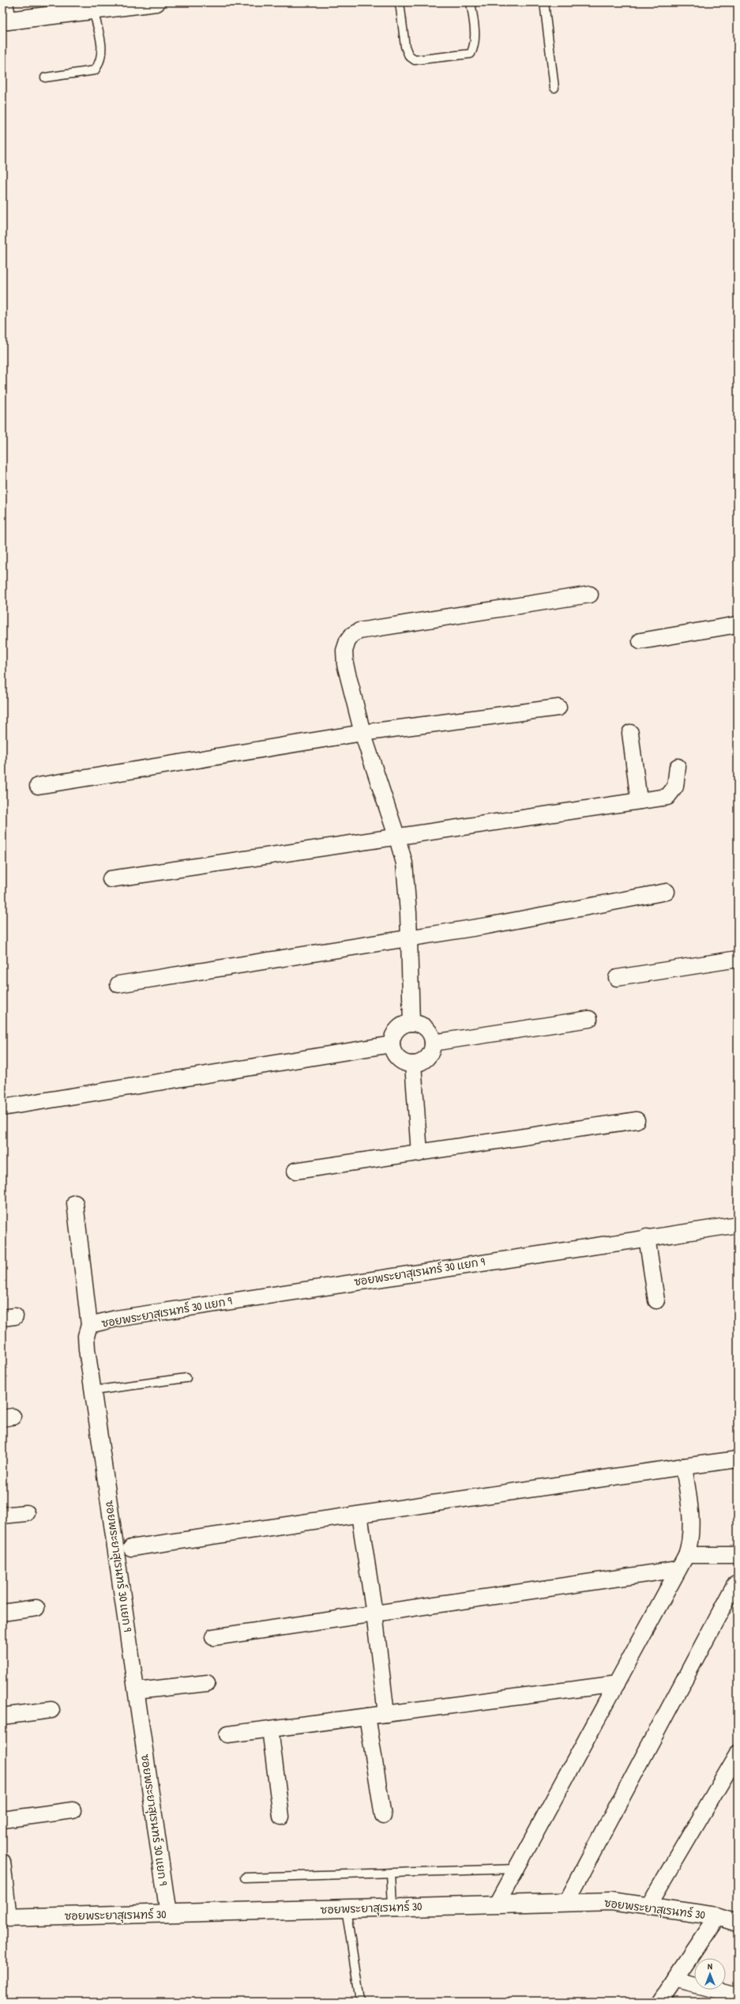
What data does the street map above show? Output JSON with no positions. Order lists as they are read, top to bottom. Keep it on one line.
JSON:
{"streets":{"street":["ซอยพระยาสุเรนทร์ 30 แยก 9","ซอยพระยาสุเรนทร์ 30"]},"crossings":[["ซอยพระยาสุเรนทร์ 30 แยก 9","ซอยพระยาสุเรนทร์ 30"]],"north":"top"}
